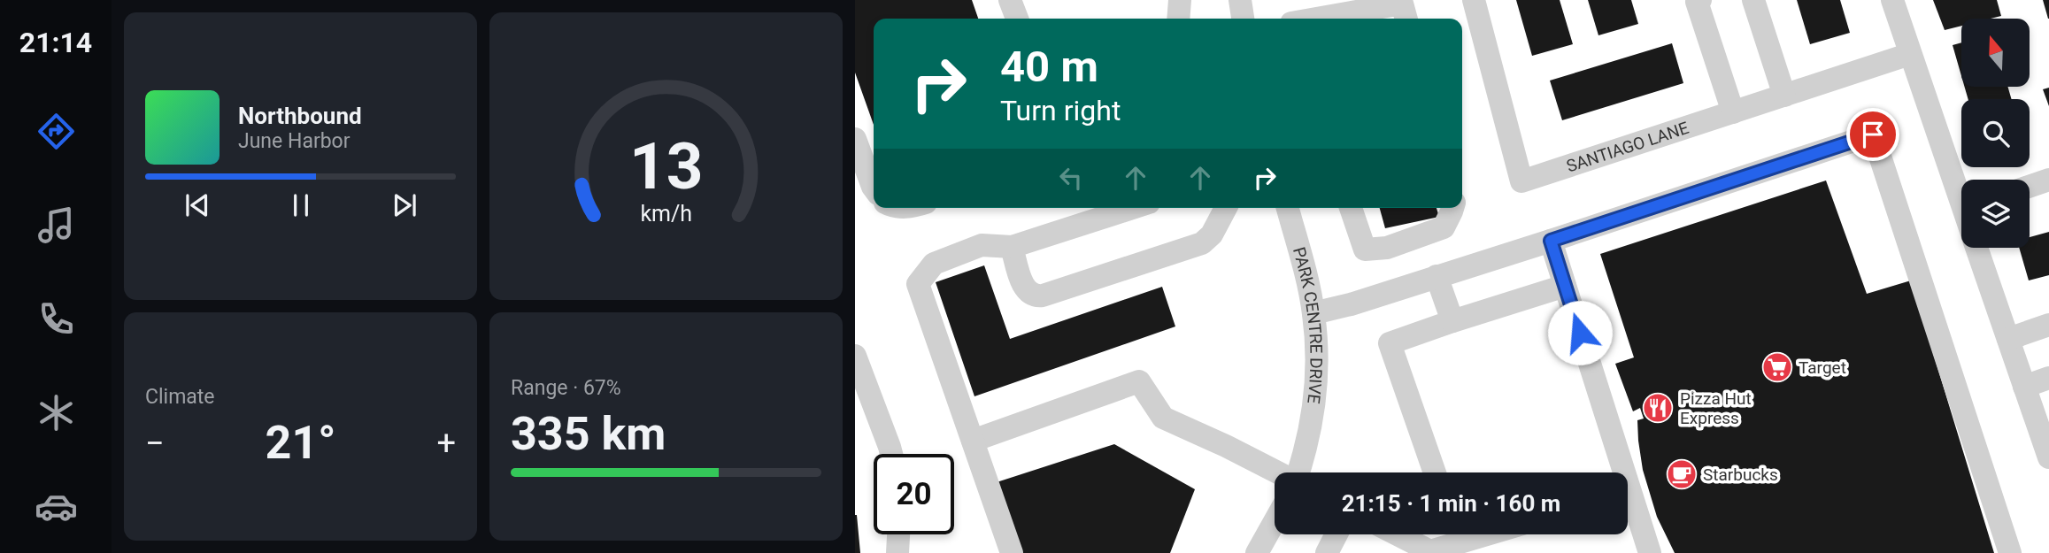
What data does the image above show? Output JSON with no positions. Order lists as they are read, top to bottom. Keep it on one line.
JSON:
{"streets":{"street":["SANTIAGO LANE","PARK CENTRE DRIVE"]},"places":{"supermarket":["Target"],"restaurant":["Pizza Hut Express"],"cafe":["Starbucks"]},"north":"top","page":{"tabs":"21:14","turn":["40 m","Turn right"],"song":["Northbound","June Harbor"],"tile":["Climate",["Range · 67%","335 km"]],"heat":["−","21°","+"],"limit":"20","trip":"21:15 · 1 min · 160 m","gauge":["13","km/h"]}}
